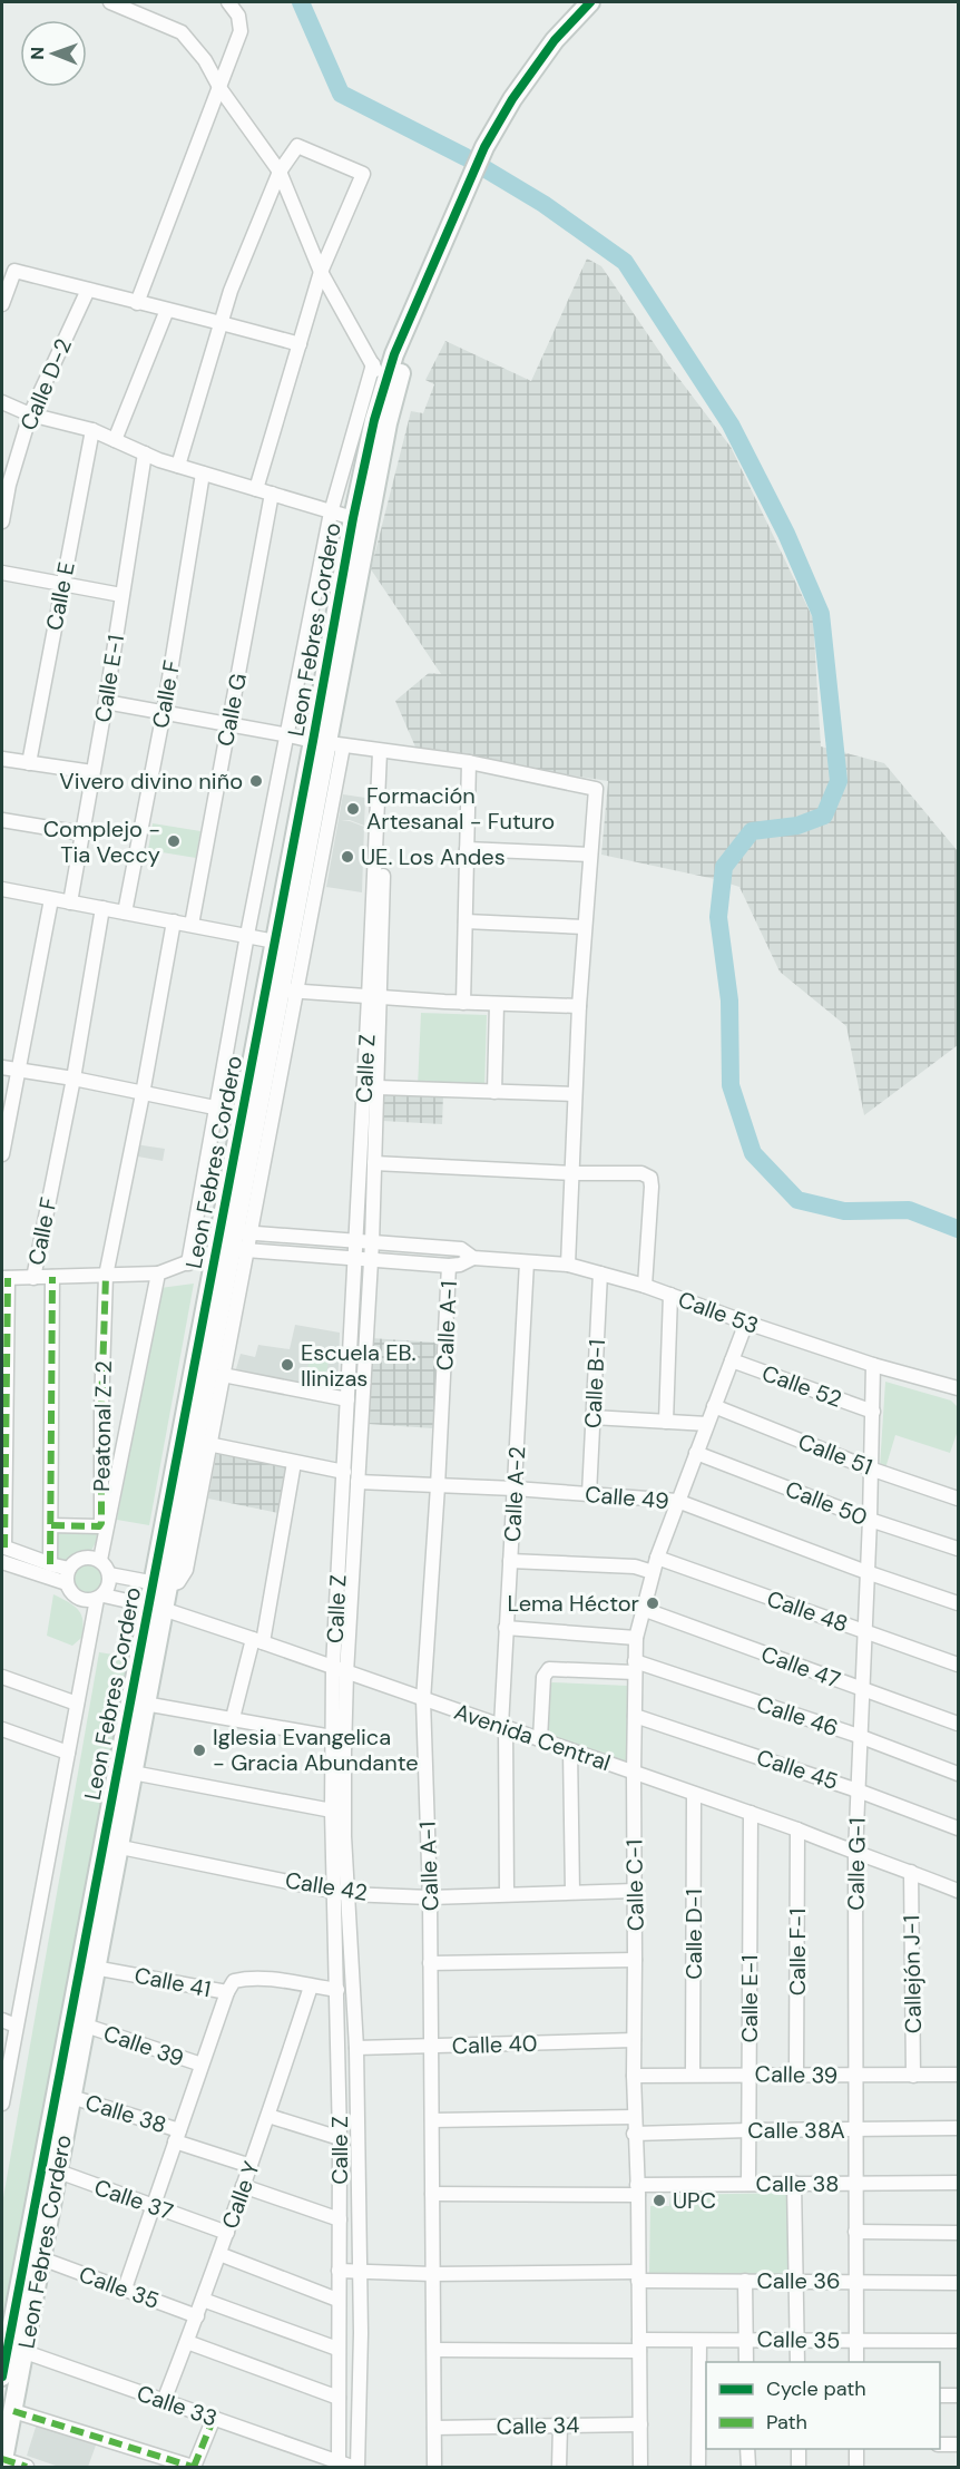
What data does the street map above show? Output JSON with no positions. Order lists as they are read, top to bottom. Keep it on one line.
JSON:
{"streets":{"street":["Calle D-2","Calle E","Leon Febres Cordero","Calle E-1","Calle F","Calle G","Calle Z","Calle 53","Calle A-1","Calle B-1","Calle 52","Peatonal Z-2","Calle 51","Calle A-2","Calle 49","Calle 50","Calle 48","Calle 47","Calle 46","Avenida Central","Calle 45","Calle G-1","Calle C-1","Calle 42","Calle D-1","Calle F-1","Callejón J-1","Calle 41","Calle 40","Calle 39","Calle 38","Calle 38A","Calle Y","Calle 37","Calle 36","Calle 35","Calle 33","Calle 34"]},"crossings":[["Leon Febres Cordero","Calle 53"],["Leon Febres Cordero","Avenida Central"],["Leon Febres Cordero","Calle 42"],["Leon Febres Cordero","Calle 41"],["Leon Febres Cordero","Calle 39"],["Leon Febres Cordero","Calle 38"],["Leon Febres Cordero","Calle 37"],["Leon Febres Cordero","Calle 35"],["Leon Febres Cordero","Calle 33"],["Calle E-1","Avenida Central"],["Calle E-1","Calle 39"],["Calle E-1","Calle 38"],["Calle E-1","Calle 38A"],["Calle Z","Calle 53"],["Calle Z","Calle 49"],["Calle Z","Avenida Central"],["Calle Z","Calle 42"],["Calle Z","Calle 41"],["Calle Z","Calle 40"],["Calle Z","Calle 36"],["Calle Z","Calle 33"],["Calle 53","Calle A-1"],["Calle 53","Calle B-1"],["Calle 53","Calle A-2"],["Calle 53","Calle G-1"],["Calle 53","Calle C-1"],["Calle A-1","Calle 49"],["Calle A-1","Avenida Central"],["Calle A-1","Calle 42"],["Calle A-1","Calle 40"],["Calle A-1","Calle 38"],["Calle A-1","Calle 36"],["Calle A-1","Calle 35"],["Calle A-1","Calle 34"],["Calle B-1","Calle 49"],["Calle 52","Calle G-1"],["Calle 52","Calle C-1"],["Calle 51","Calle G-1"],["Calle 51","Calle C-1"],["Calle A-2","Calle 49"],["Calle A-2","Avenida Central"],["Calle A-2","Calle 42"],["Calle 49","Calle G-1"],["Calle 49","Calle C-1"],["Calle 50","Calle G-1"],["Calle 50","Calle C-1"],["Calle 48","Calle G-1"],["Calle 48","Calle C-1"],["Calle 47","Calle G-1"],["Calle 47","Calle C-1"],["Calle 46","Avenida Central"],["Calle 46","Calle G-1"],["Calle 46","Calle C-1"],["Avenida Central","Calle G-1"],["Avenida Central","Calle C-1"],["Avenida Central","Calle D-1"],["Avenida Central","Calle F-1"],["Avenida Central","Callejón J-1"],["Calle 45","Calle G-1"],["Calle 45","Calle C-1"],["Calle G-1","Calle 39"],["Calle G-1","Calle 38"],["Calle G-1","Calle 38A"],["Calle G-1","Calle 36"],["Calle G-1","Calle 35"],["Calle C-1","Calle 42"],["Calle C-1","Calle 40"],["Calle C-1","Calle 39"],["Calle C-1","Calle 38"],["Calle C-1","Calle 38A"],["Calle C-1","Calle 36"],["Calle C-1","Calle 35"],["Calle C-1","Calle 34"],["Calle D-1","Calle 39"],["Calle F-1","Calle 39"],["Callejón J-1","Calle 39"],["Calle 41","Calle Y"],["Calle 38","Calle Y"],["Calle Y","Calle 37"],["Calle Y","Calle 35"],["Calle Y","Calle 33"]],"places":["Vivero divino niño","Formación Artesanal - Futuro","Complejo - Tia Veccy","UE. Los Andes","Escuela EB. Ilinizas","Lema Héctor","Iglesia Evangelica - Gracia Abundante","UPC"],"legend":["Cycle path","Path"],"north":"left"}
